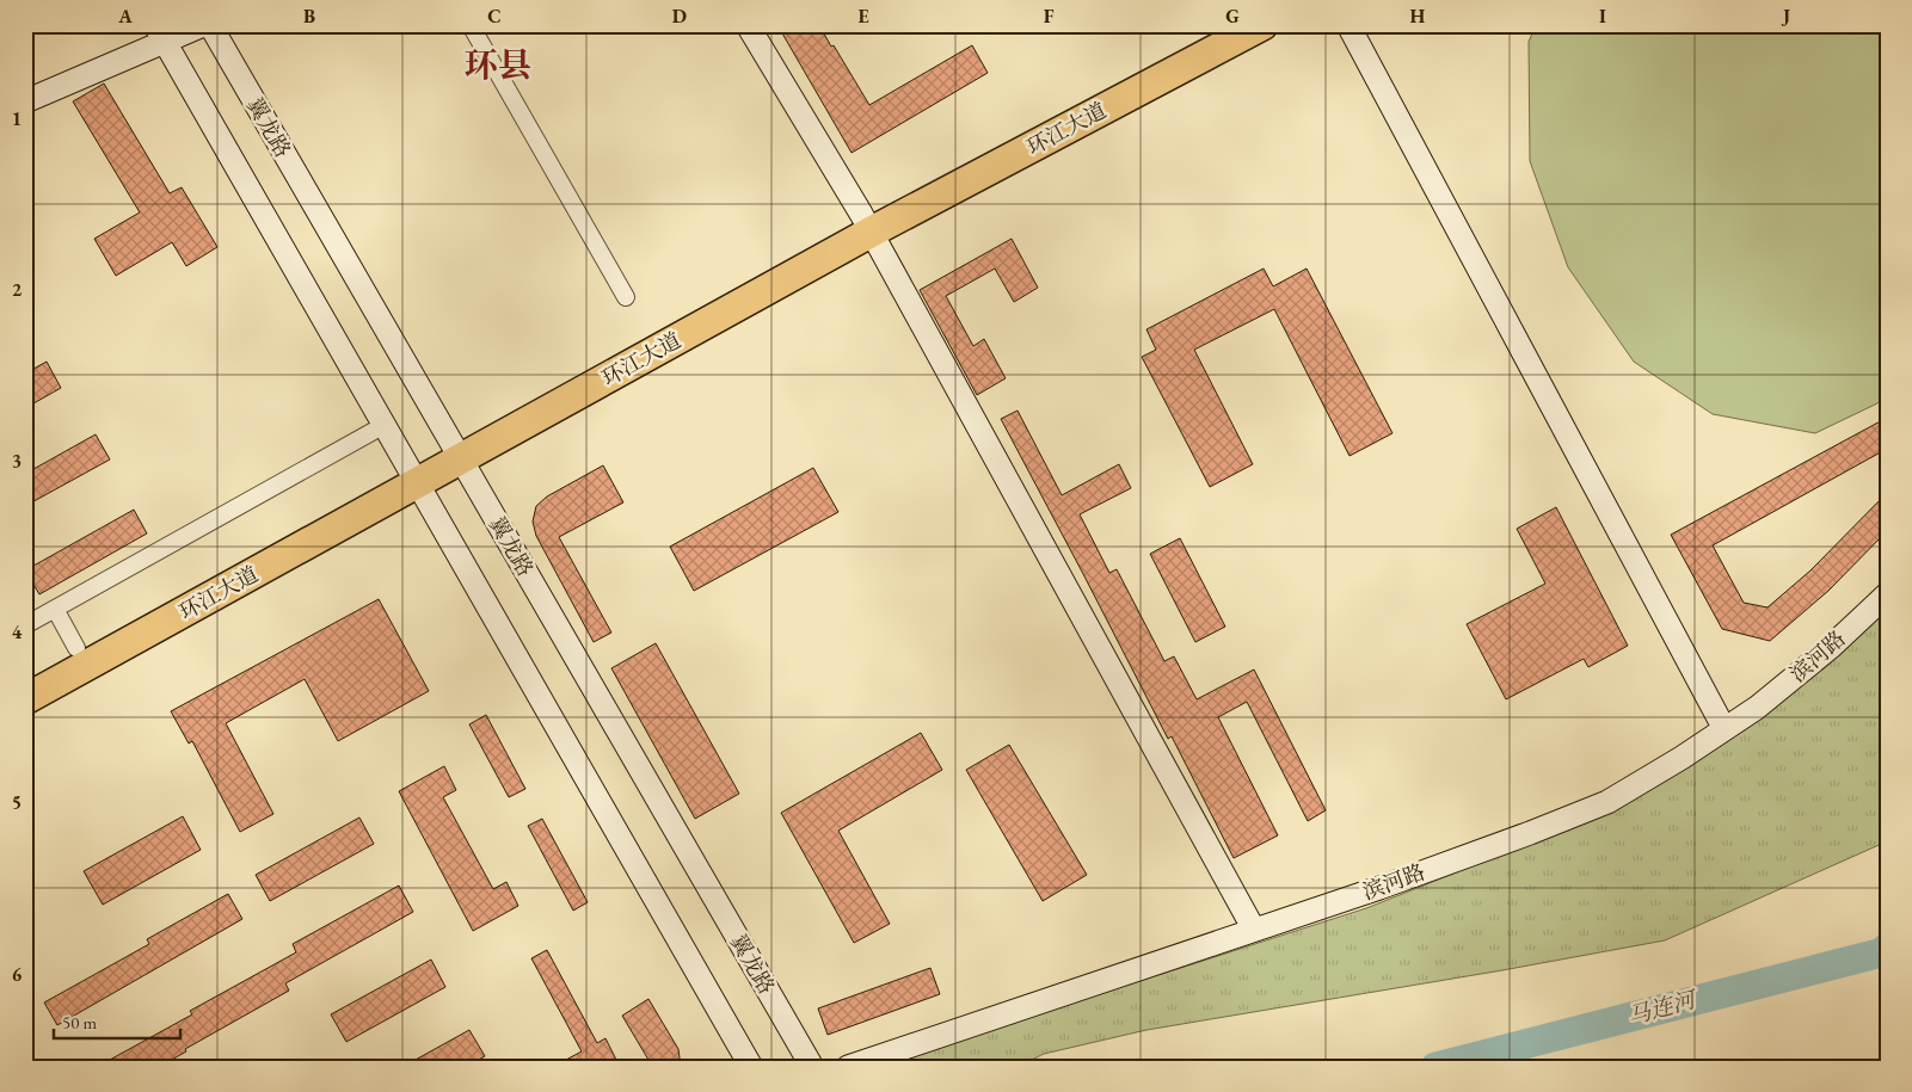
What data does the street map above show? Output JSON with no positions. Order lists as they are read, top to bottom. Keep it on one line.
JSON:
{"streets":{"highway":["环江大道"],"main road":["翼龙路","滨河路"]},"crossings":[["翼龙路","环江大道"]],"districts":["环县"],"water":["马连河"],"scale_bar":"50 m","grid":{"columns":["A","B","C","D","E","F","G","H","I","J"],"rows":["1","2","3","4","5","6"]}}
